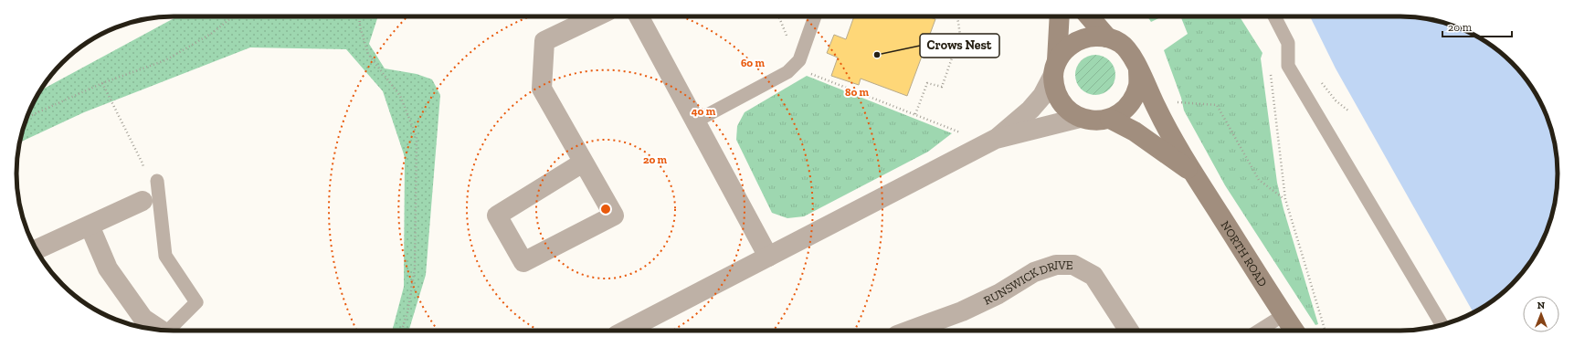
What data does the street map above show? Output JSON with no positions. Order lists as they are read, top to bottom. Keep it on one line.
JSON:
{"streets":{"main road":["NORTH ROAD"],"street":["RUNSWICK DRIVE"]},"places":["Crows Nest"],"scale_bar":"20 m","north":"top","rings":["60 m","80 m","40 m","20 m"]}
